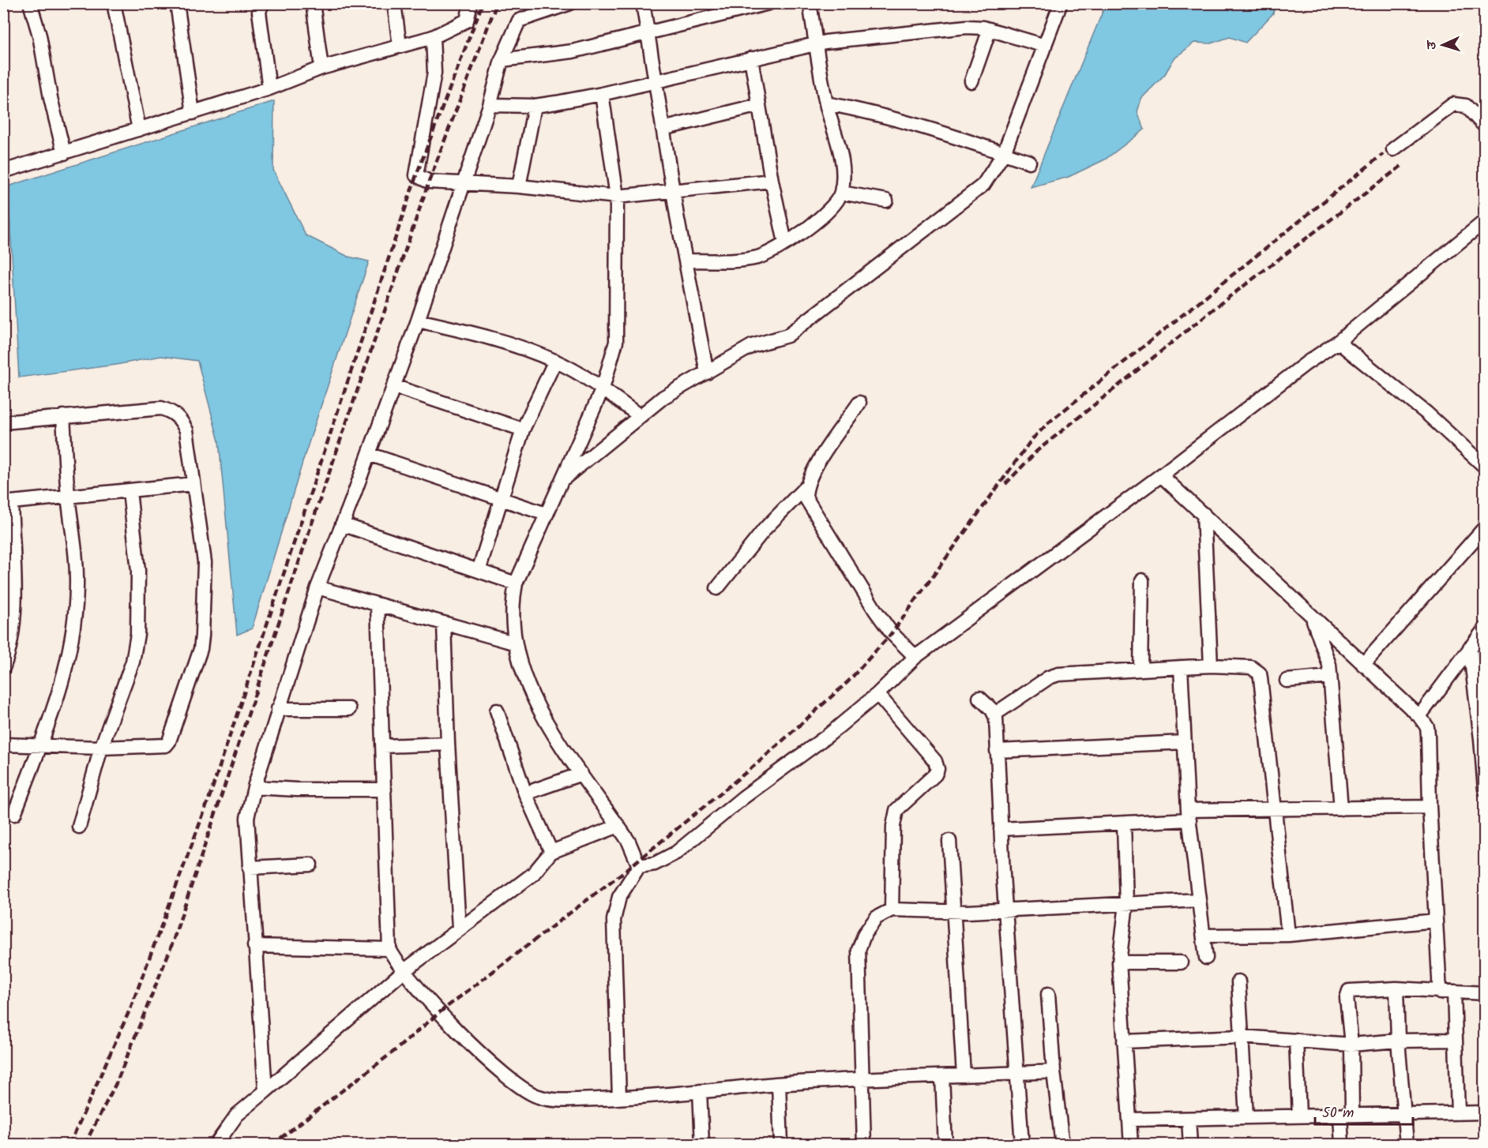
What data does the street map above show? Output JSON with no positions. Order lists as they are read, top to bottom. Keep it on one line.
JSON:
{"scale_bar":"50 m","north":"left"}
